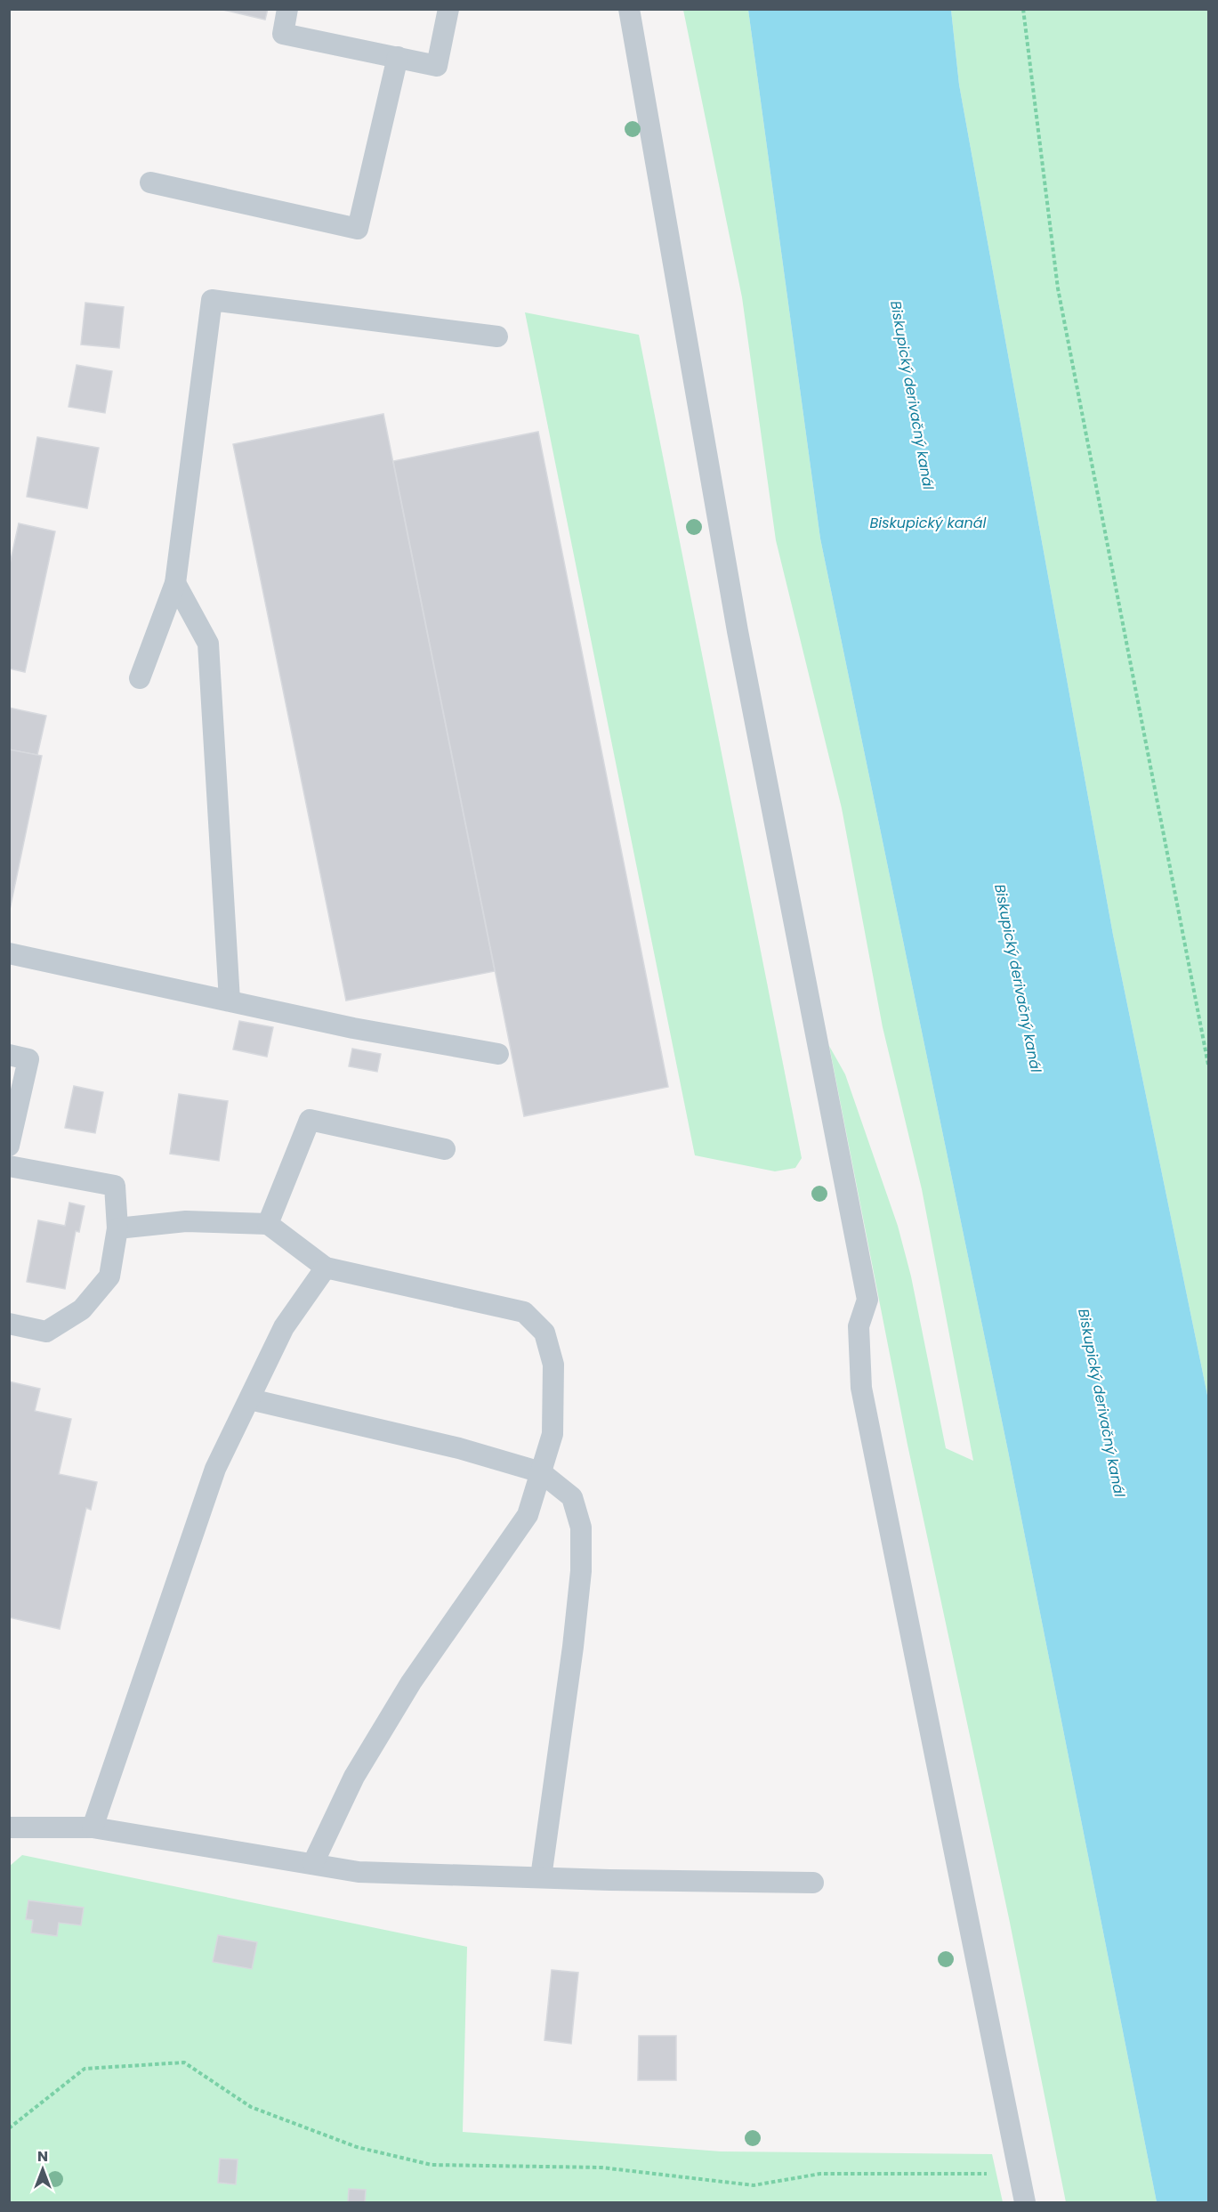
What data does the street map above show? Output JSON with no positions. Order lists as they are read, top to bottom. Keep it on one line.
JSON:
{"water":["Biskupický derivačný kanál","Biskupický kanál"],"north":"top"}
